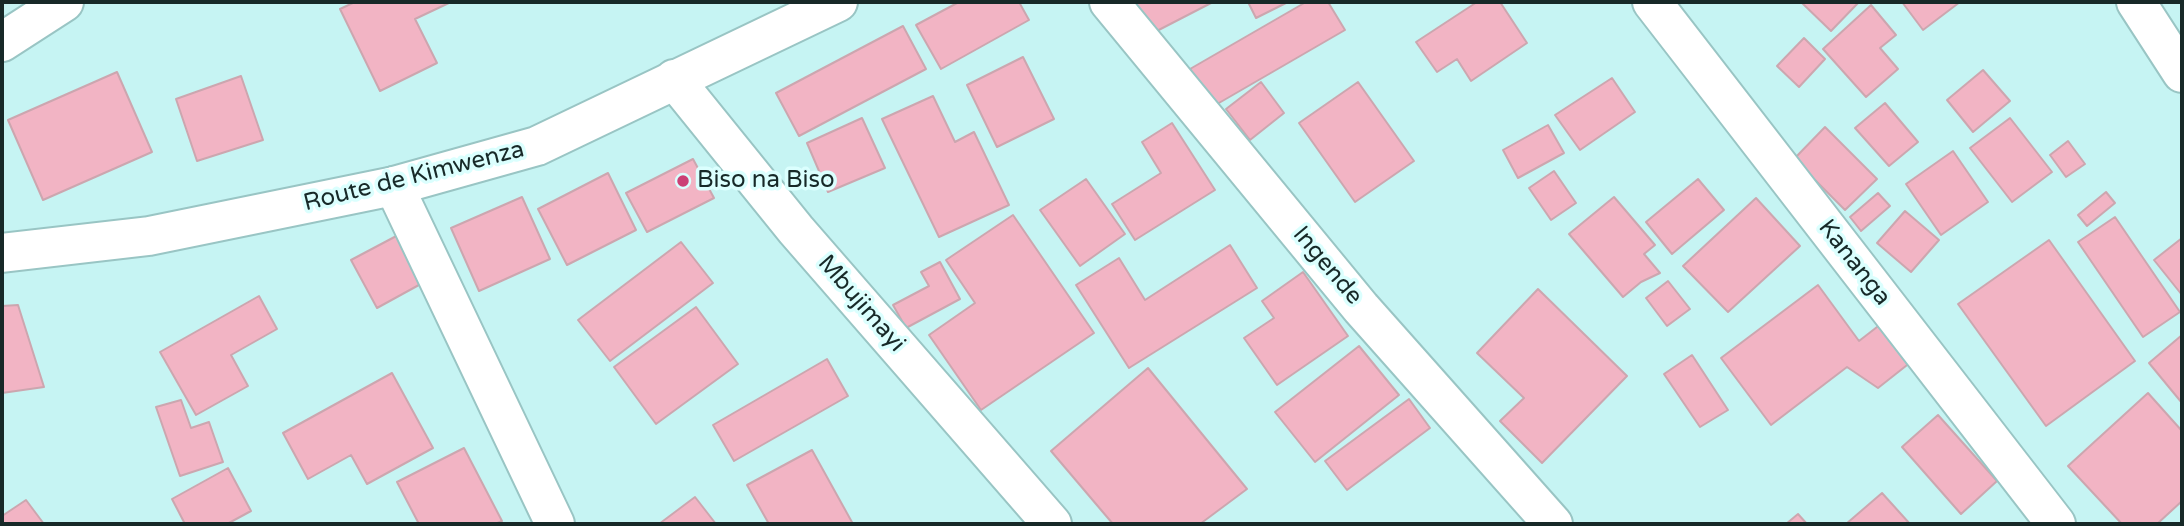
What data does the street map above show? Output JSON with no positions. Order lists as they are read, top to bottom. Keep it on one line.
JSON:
{"streets":{"street":["Route de Kimwenza","Kananga","Ingende","Mbujimayi"]},"crossings":[["Route de Kimwenza","Mbujimayi"]],"places":["Biso na Biso"]}
